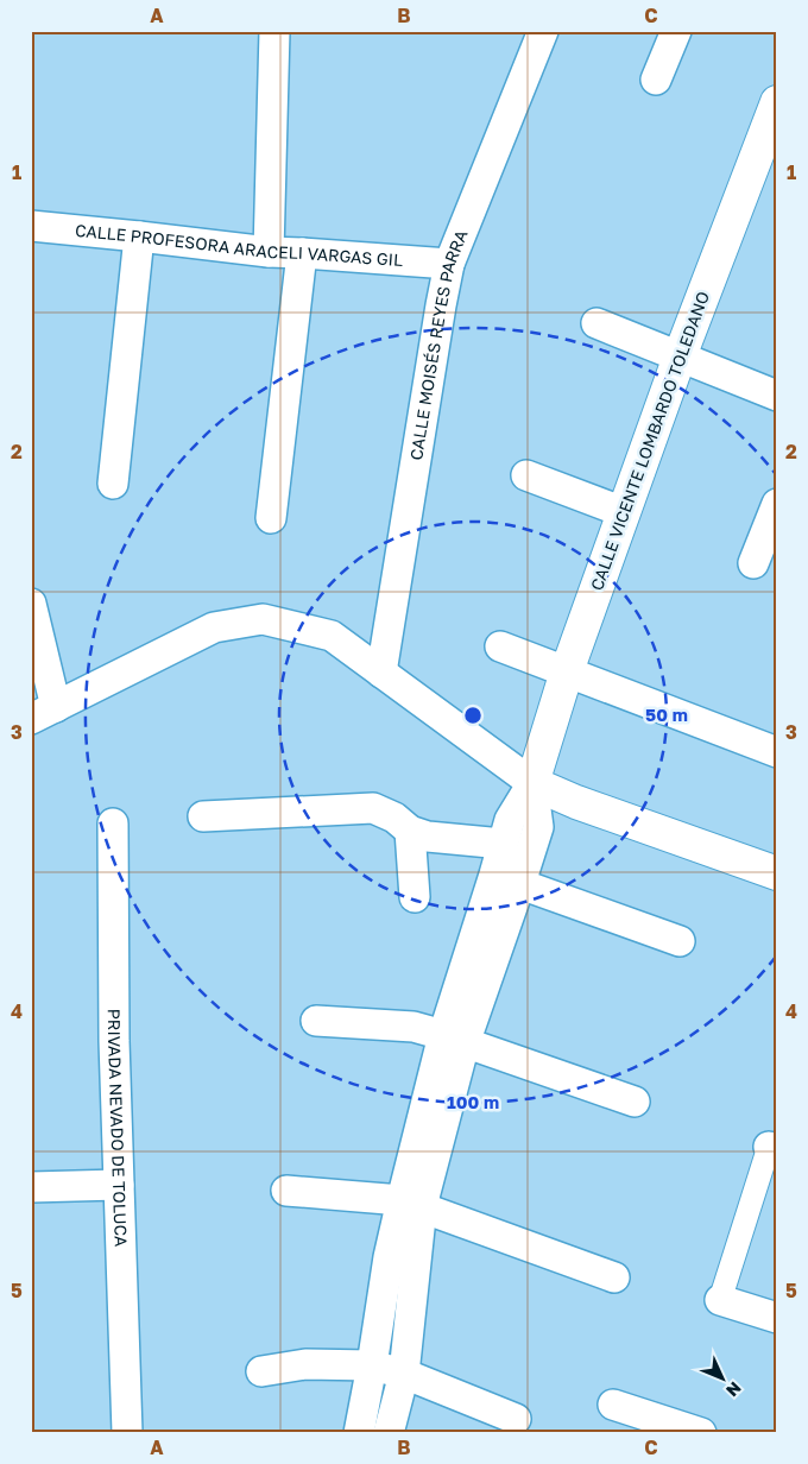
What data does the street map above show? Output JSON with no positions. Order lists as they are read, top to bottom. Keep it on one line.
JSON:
{"streets":{"street":["CALLE PROFESORA ARACELI VARGAS GIL","CALLE MOISÉS REYES PARRA","CALLE VICENTE LOMBARDO TOLEDANO","PRIVADA NEVADO DE TOLUCA"]},"crossings":[["CALLE PROFESORA ARACELI VARGAS GIL","CALLE MOISÉS REYES PARRA"]],"north":"bottom right","grid":{"columns":["A","B","C"],"rows":["1","2","3","4","5"]},"rings":["50 m","100 m"]}
